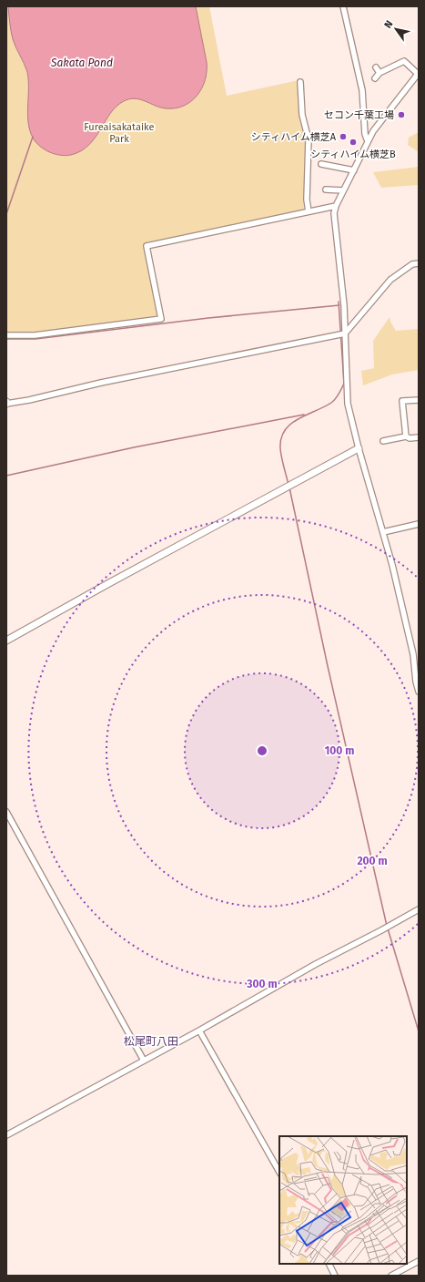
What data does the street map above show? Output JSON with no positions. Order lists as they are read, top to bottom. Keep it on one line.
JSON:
{"districts":["松尾町八田"],"water":["Sakata Pond"],"parks":["Fureaisakataike Park"],"places":["セコン千葉工場","シティハイム横芝A","シティハイム横芝B"],"north":"top left","rings":["100 m","200 m","300 m"]}
